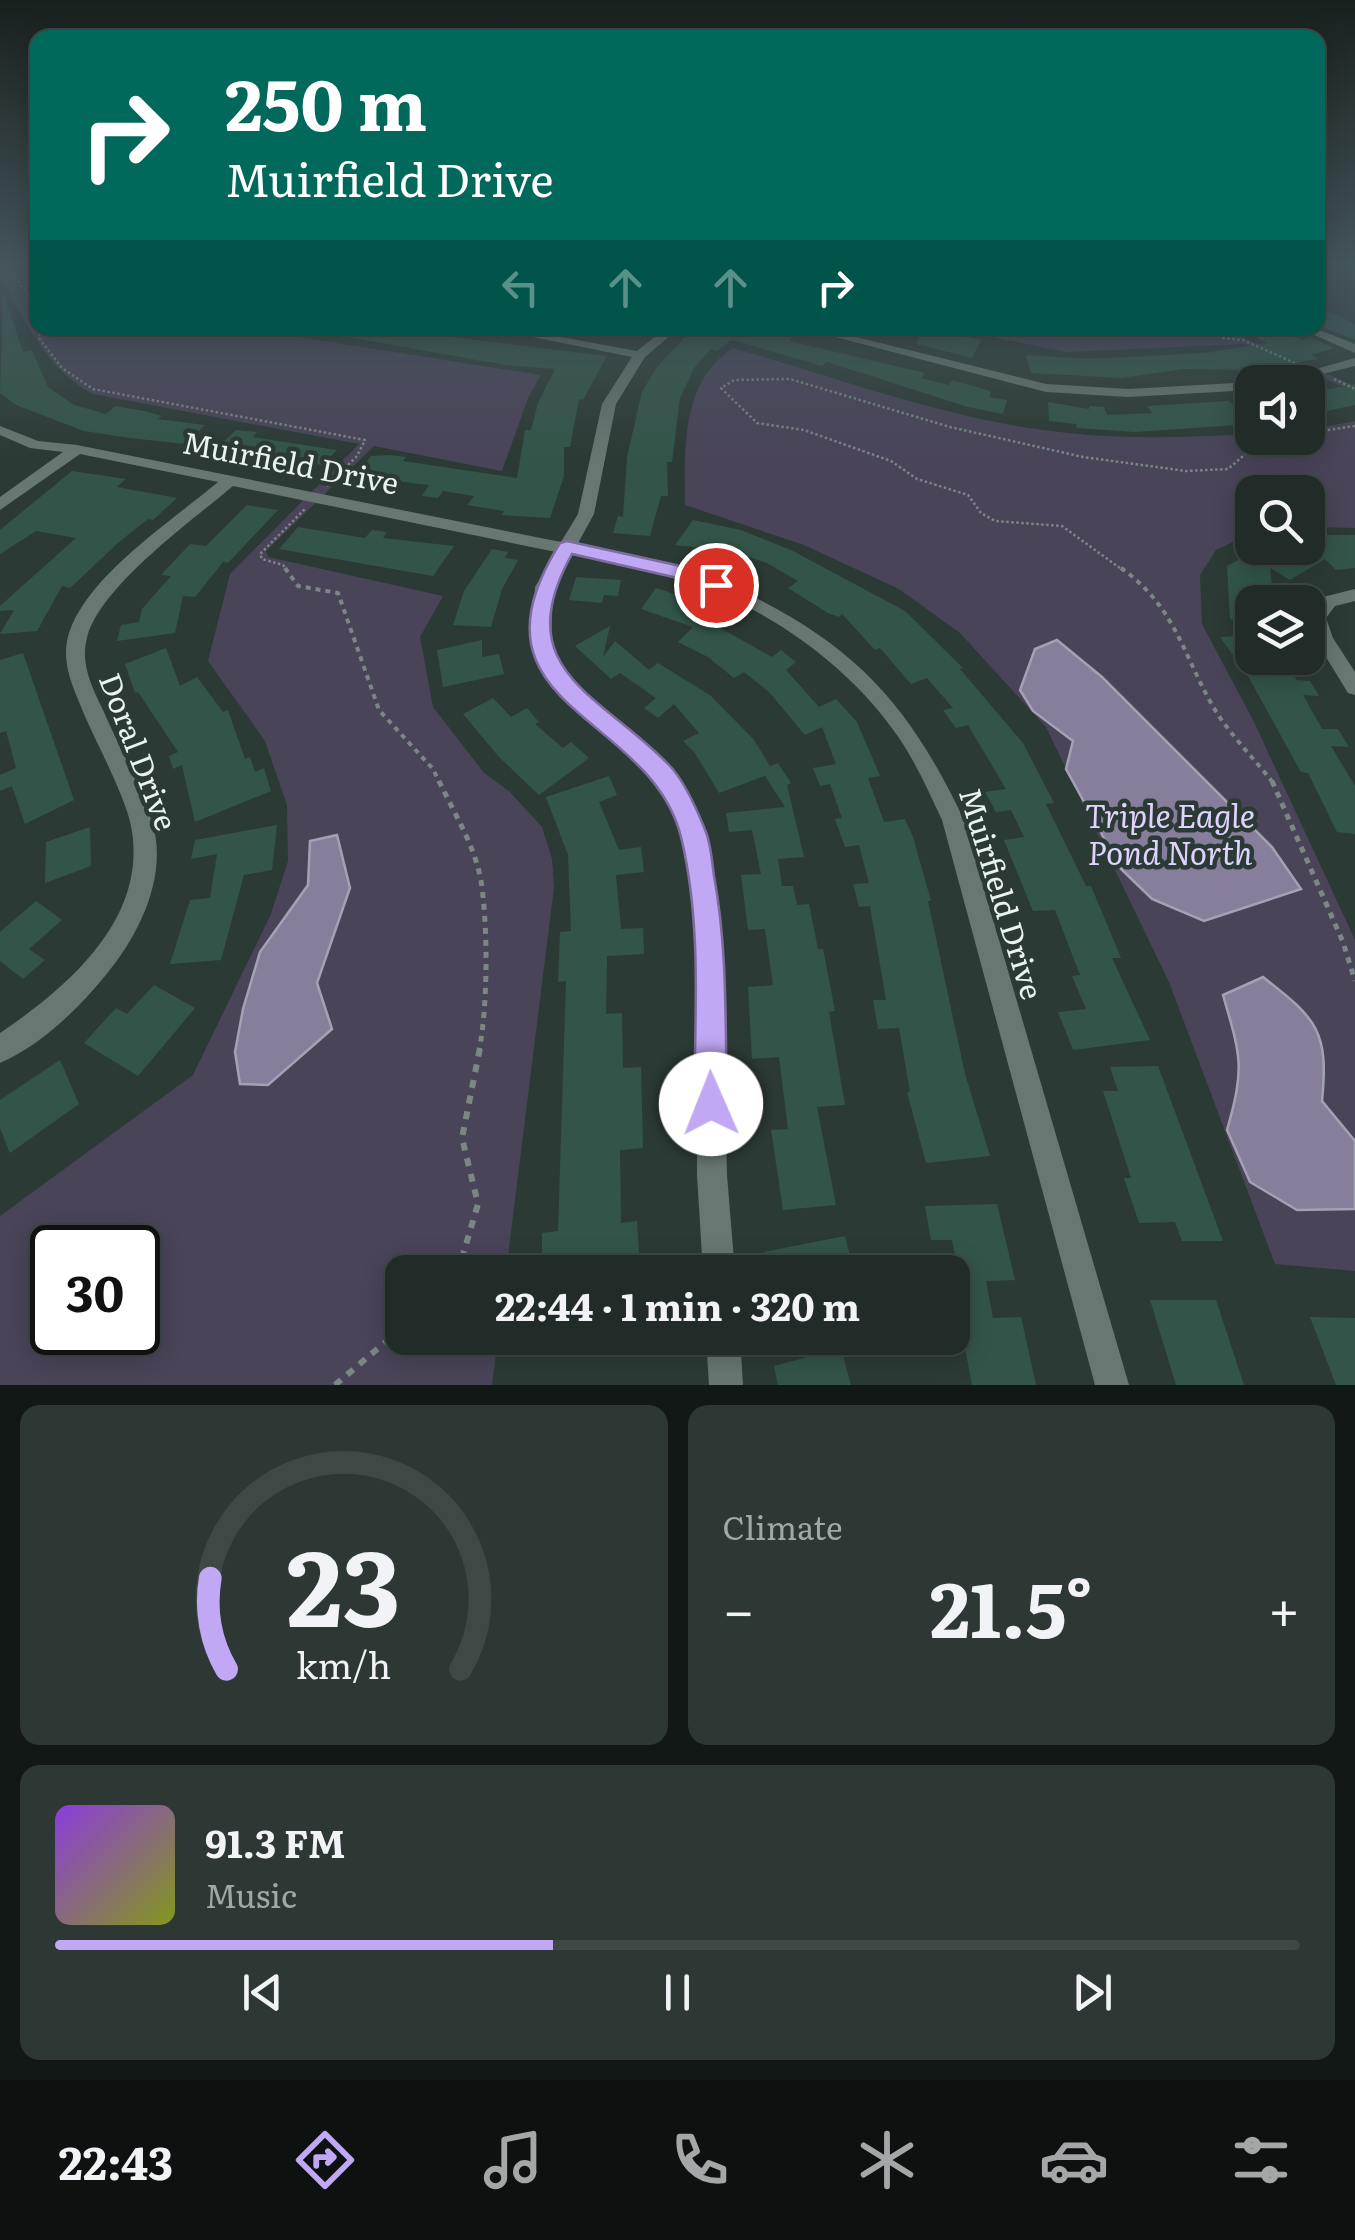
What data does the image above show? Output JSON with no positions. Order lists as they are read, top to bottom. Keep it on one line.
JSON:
{"streets":{"street":["Muirfield Drive","Doral Drive"]},"crossings":[["Muirfield Drive","Doral Drive"]],"water":["Triple Eagle Pond North"],"page":{"turn":["250 m","Muirfield Drive"],"limit":"30","trip":"22:44 · 1 min · 320 m","tile":"Climate","heat":["−","21.5°","+"],"song":["91.3 FM","Music"],"tabs":"22:43","gauge":["23","km/h"]}}
